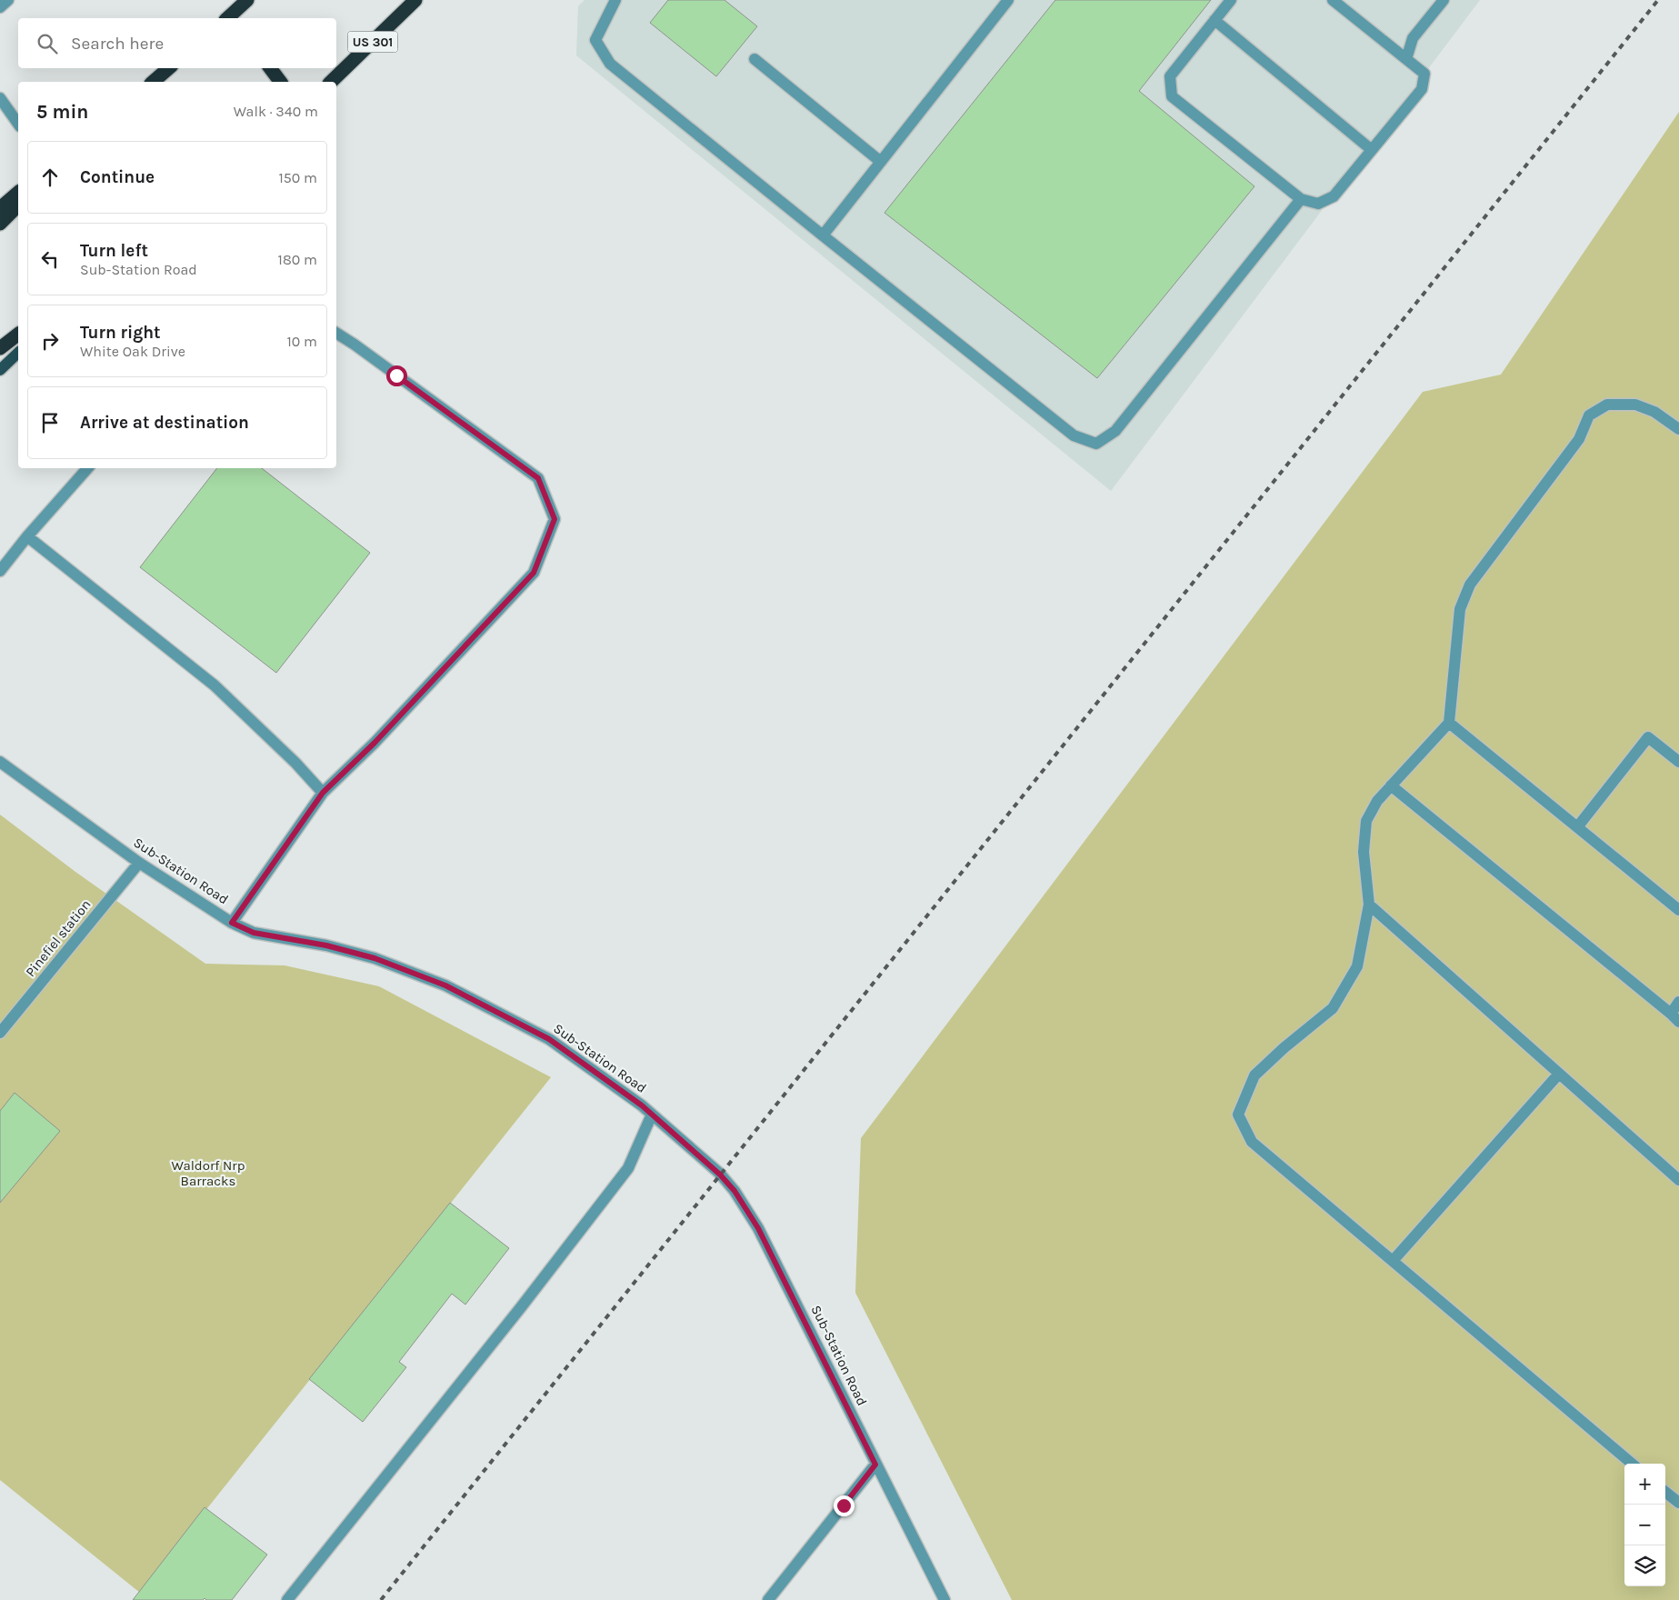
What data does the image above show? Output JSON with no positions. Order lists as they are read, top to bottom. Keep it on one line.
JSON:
{"streets":{"highway":["US 301"],"street":["Sub-Station Road","Pinefiel station"]},"crossings":[["Sub-Station Road","Pinefiel station"]],"parks":["Waldorf Nrp Barracks"],"page":{"search":"Search here","heading":["5 min","Walk · 340 m"],"list":[["Continue","150 m"],["Turn left","Sub-Station Road","180 m"],["Turn right","White Oak Drive","10 m"],"Arrive at destination"],"map_buttons":["+","−"]}}
